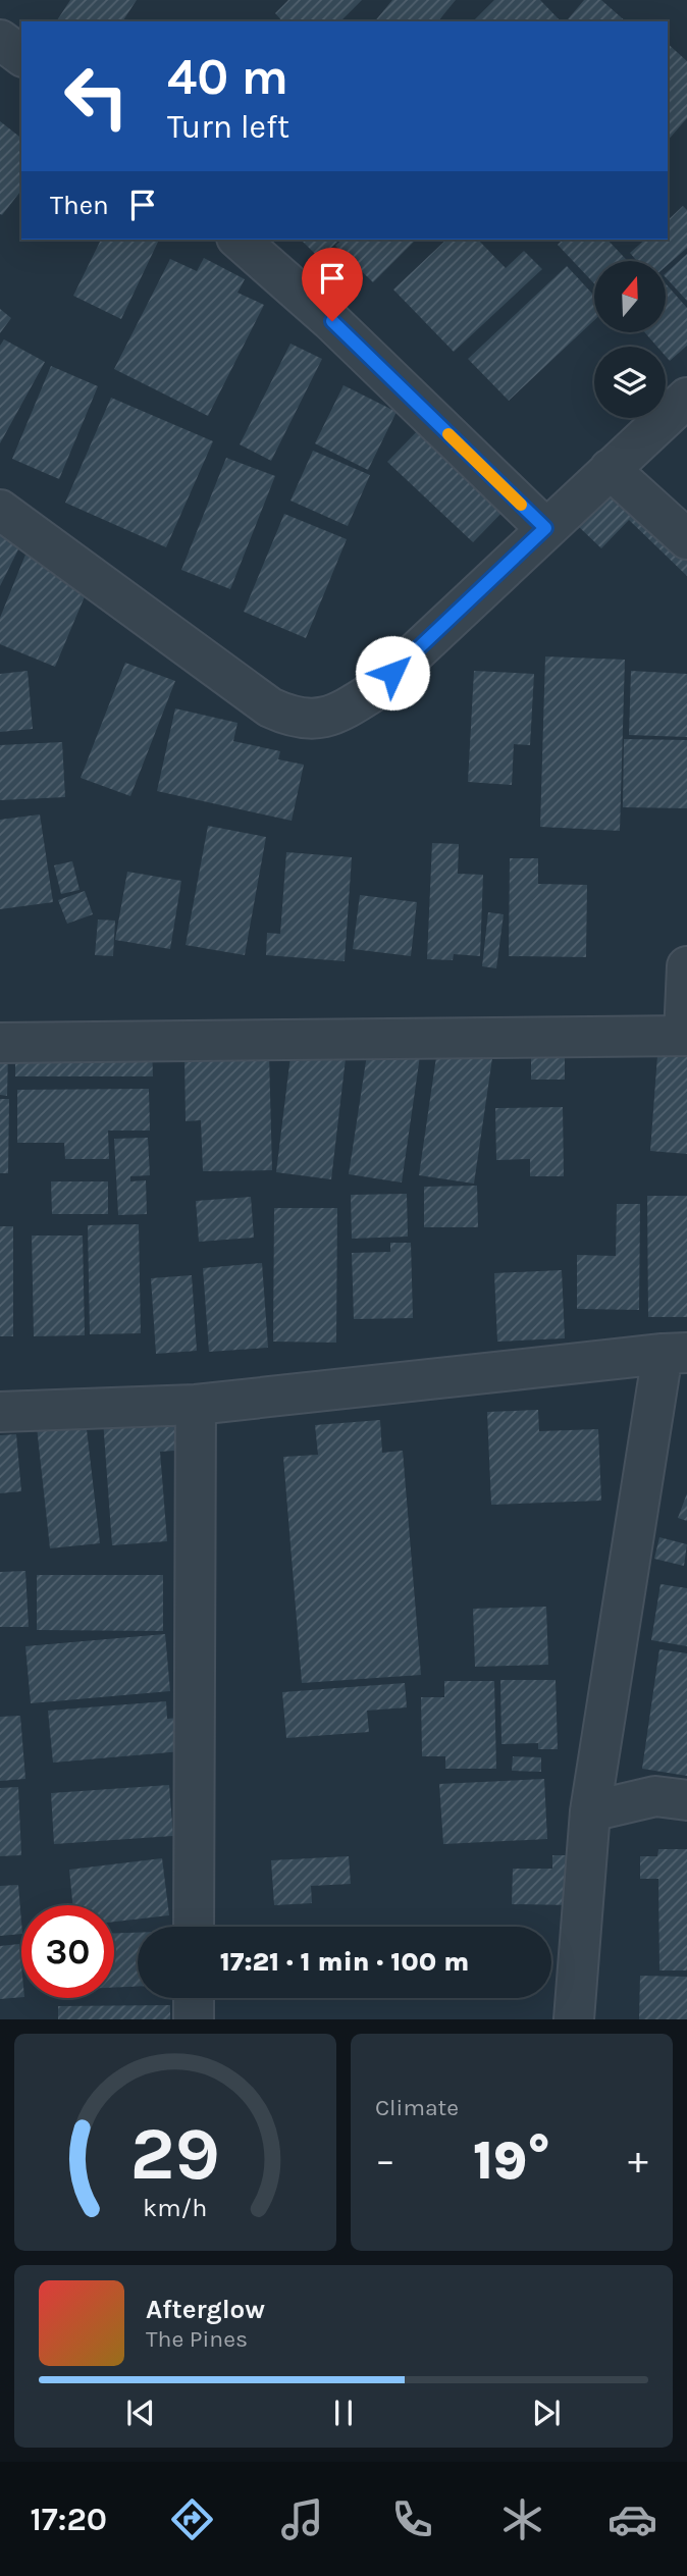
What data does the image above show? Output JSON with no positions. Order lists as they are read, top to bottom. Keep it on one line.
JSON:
{"north":"top","page":{"turn":["40 m","Turn left"],"then":"Then","limit":"30","trip":"17:21 · 1 min · 100 m","tile":"Climate","heat":["−","19°","+"],"song":["Afterglow","The Pines"],"tabs":"17:20","gauge":["29","km/h"]}}
